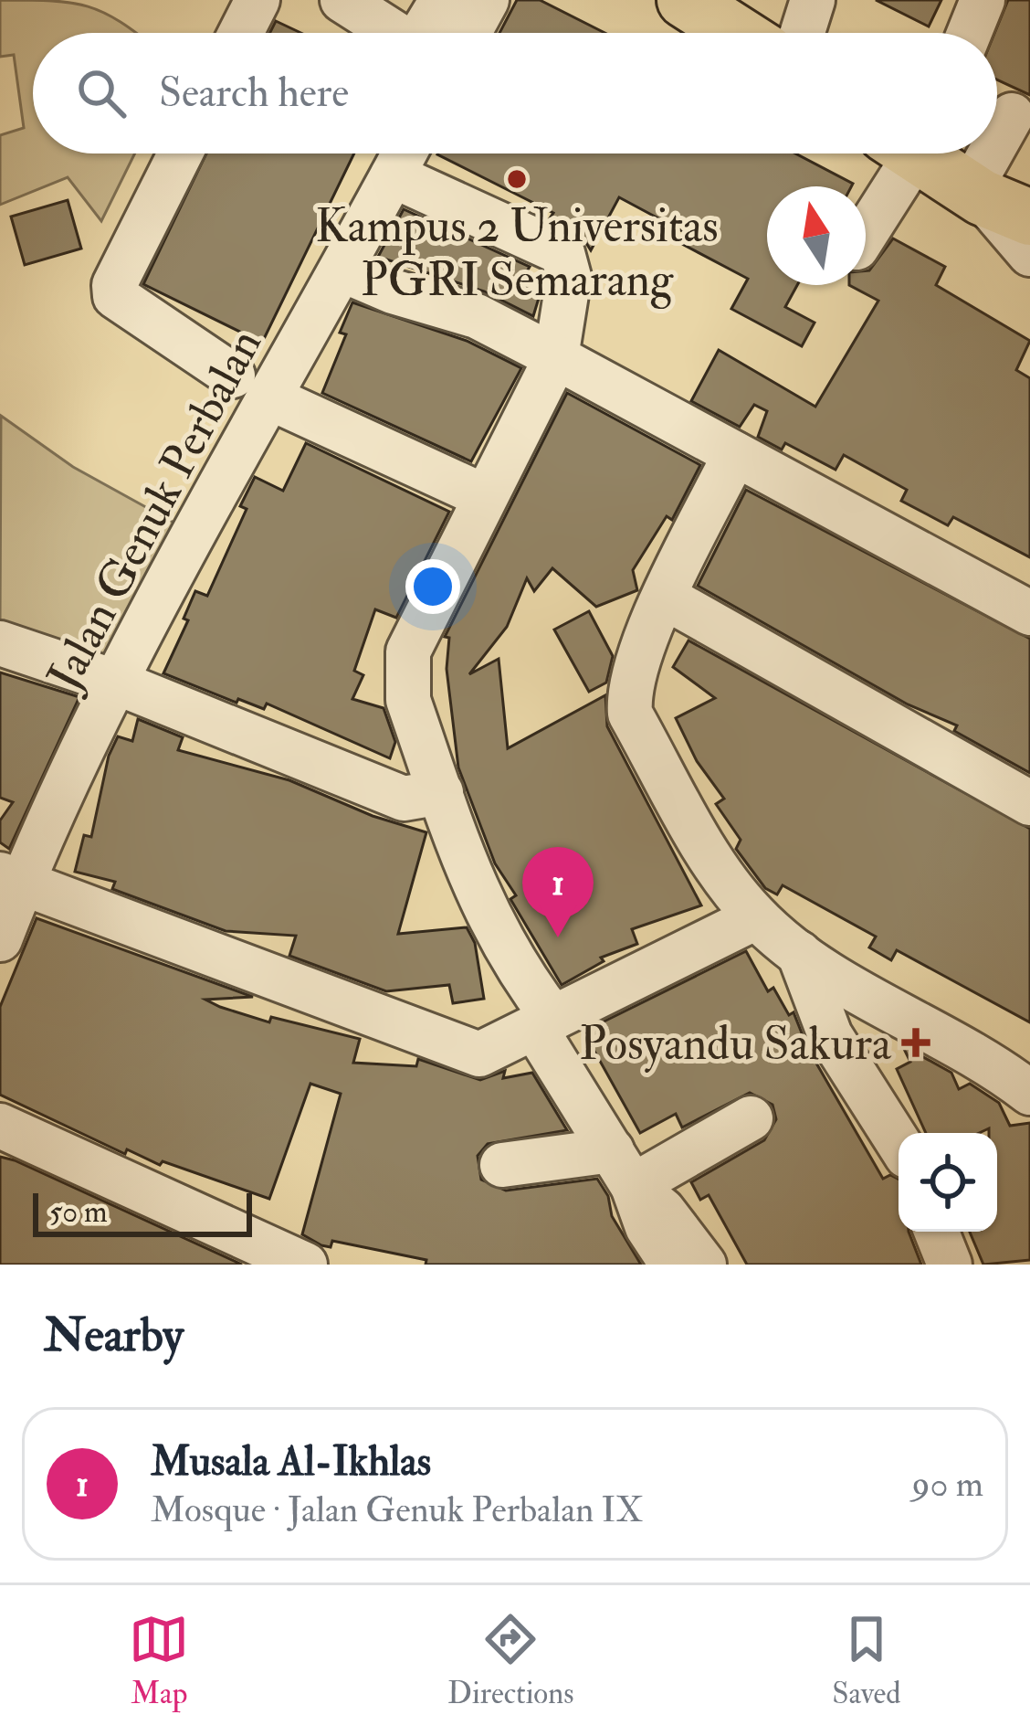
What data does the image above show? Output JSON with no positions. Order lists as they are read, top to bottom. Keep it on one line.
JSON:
{"streets":{"street":["Jalan Genuk Perbalan"]},"places":{"other":["Kampus 2 Universitas PGRI Semarang"],"health":["Posyandu Sakura"]},"scale_bar":"50 m","north":"top","page":{"search":"Search here","pins":"1","scale":"50 m","heading":"Nearby","list":[{"mark":"1","name":"Musala Al-Ikhlas","note":"Mosque · Jalan Genuk Perbalan IX","value":"90 m"}],"nav":["Map","Directions","Saved"]}}
